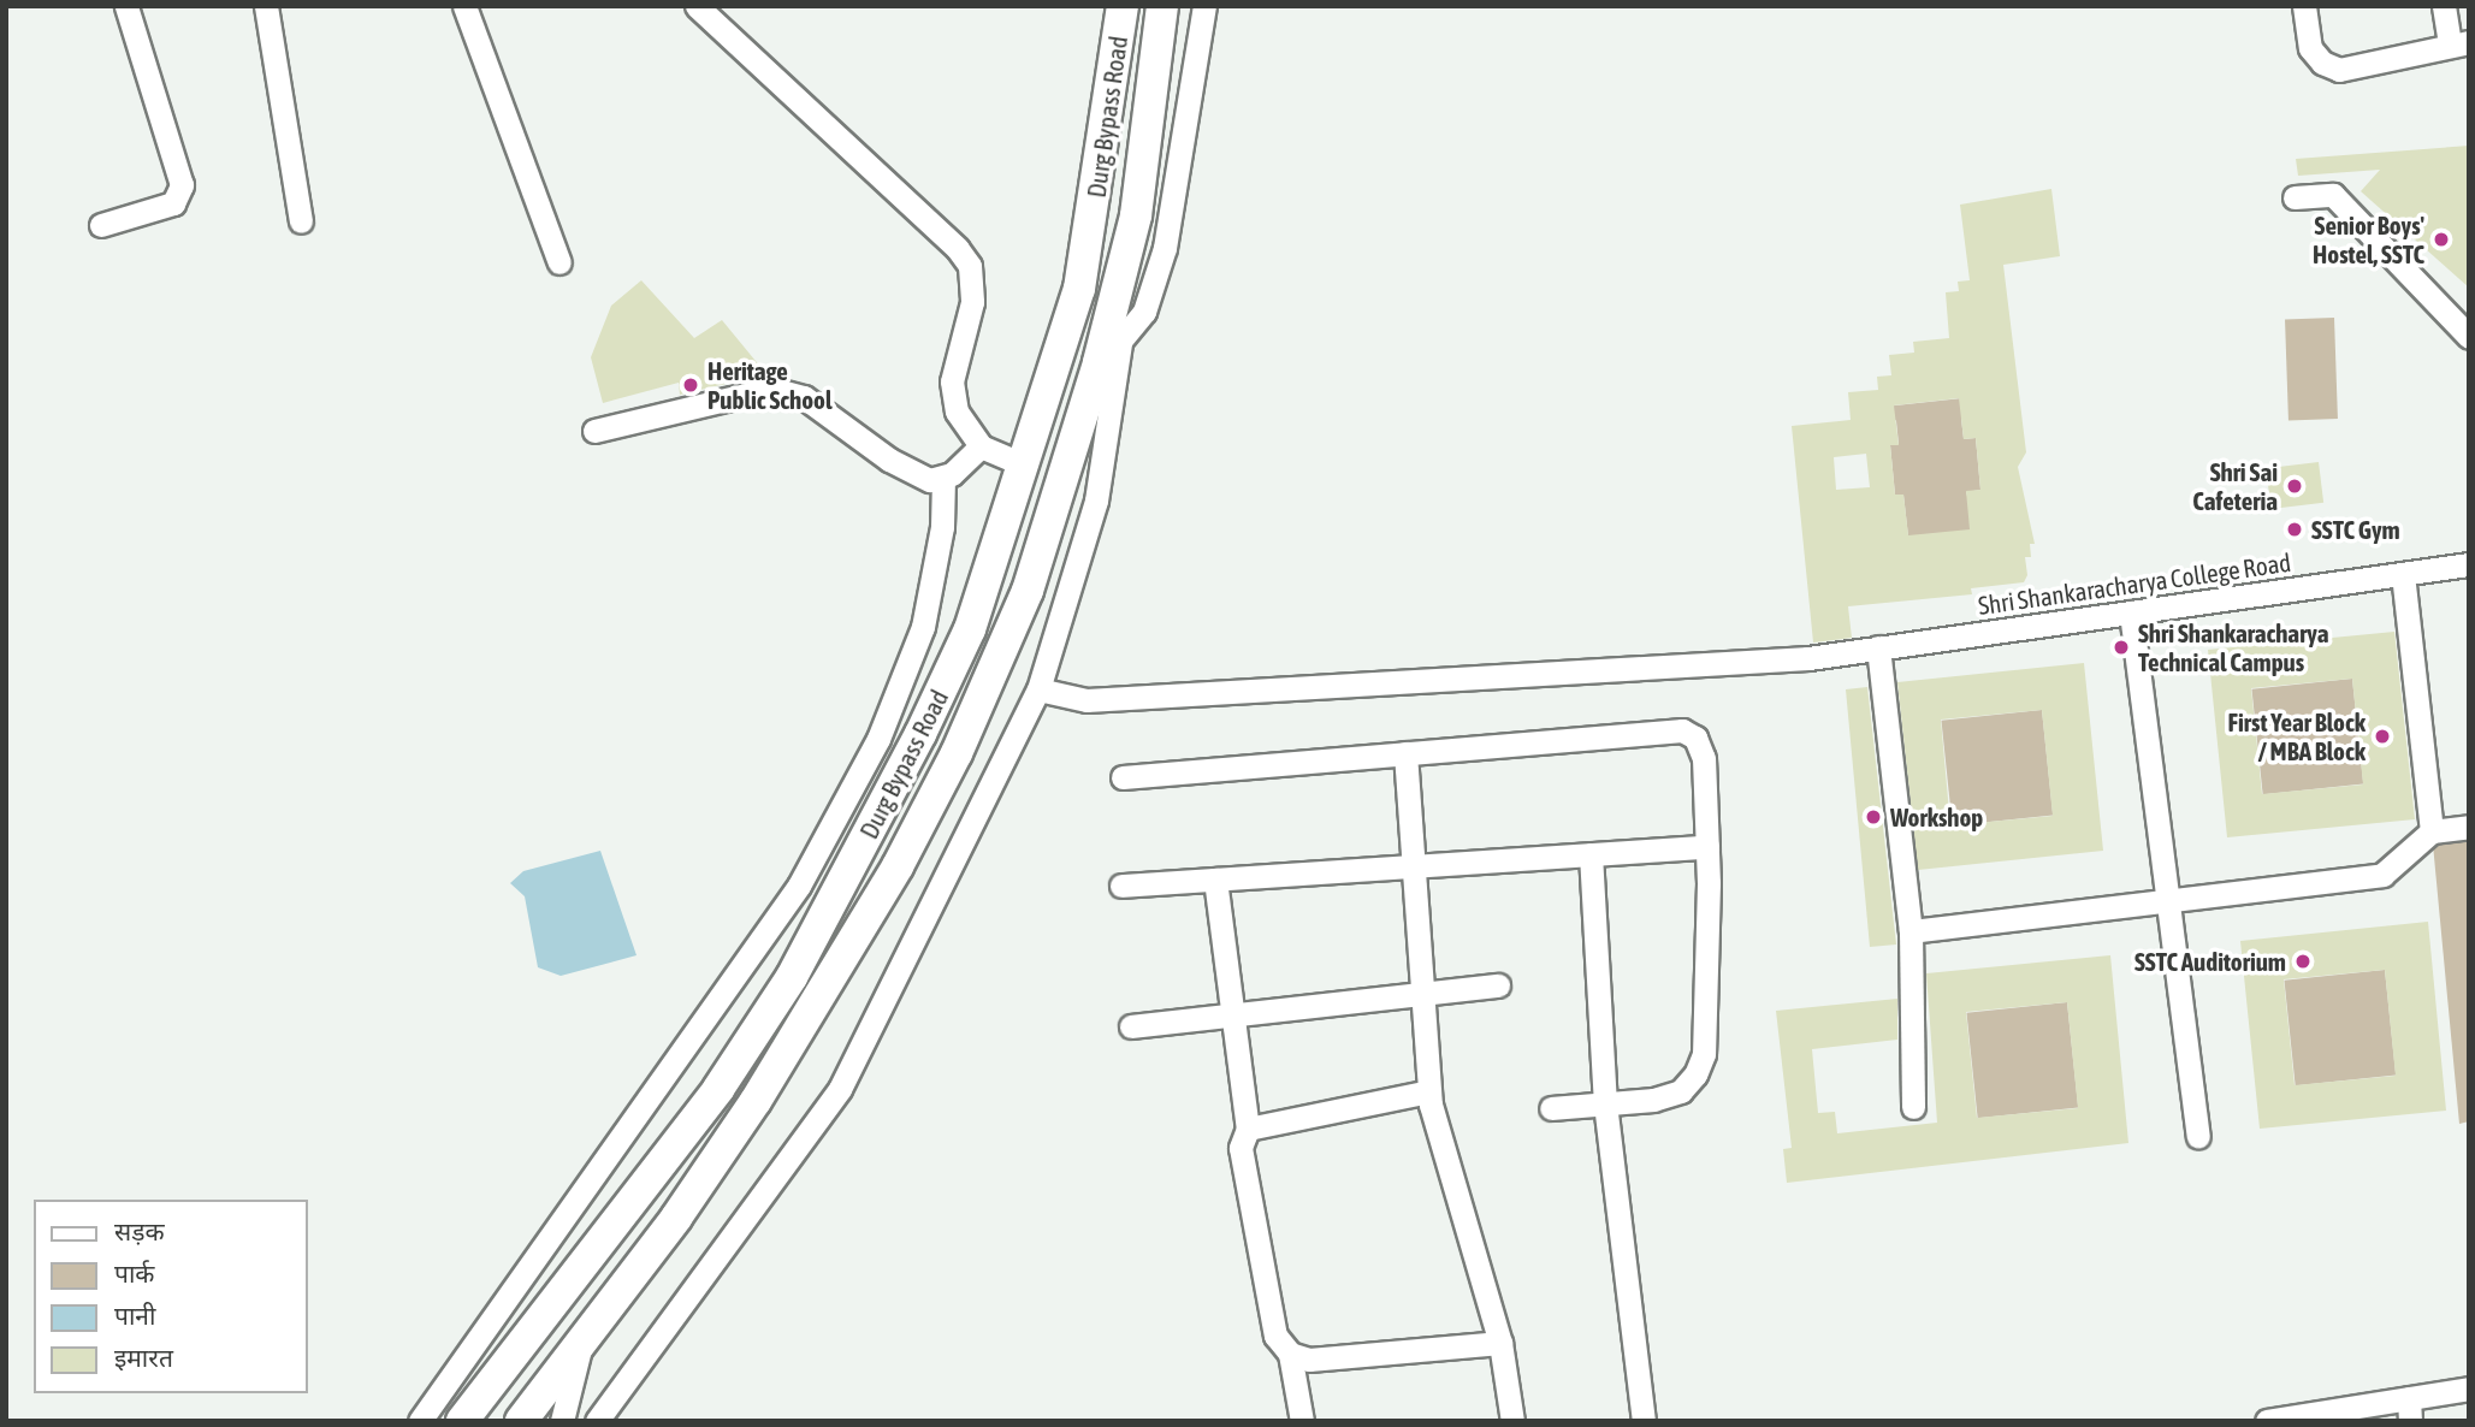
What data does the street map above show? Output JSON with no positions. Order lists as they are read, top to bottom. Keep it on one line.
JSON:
{"streets":{"highway":["Durg Bypass Road"],"street":["Shri Shankaracharya College Road"]},"places":["Senior Boys' Hostel, SSTC","Heritage Public School","Shri Sai Cafeteria","SSTC Gym","Shri Shankaracharya Technical Campus","First Year Block / MBA Block","Workshop","SSTC Auditorium"],"legend":["सड़क","पार्क","पानी","इमारत"]}
